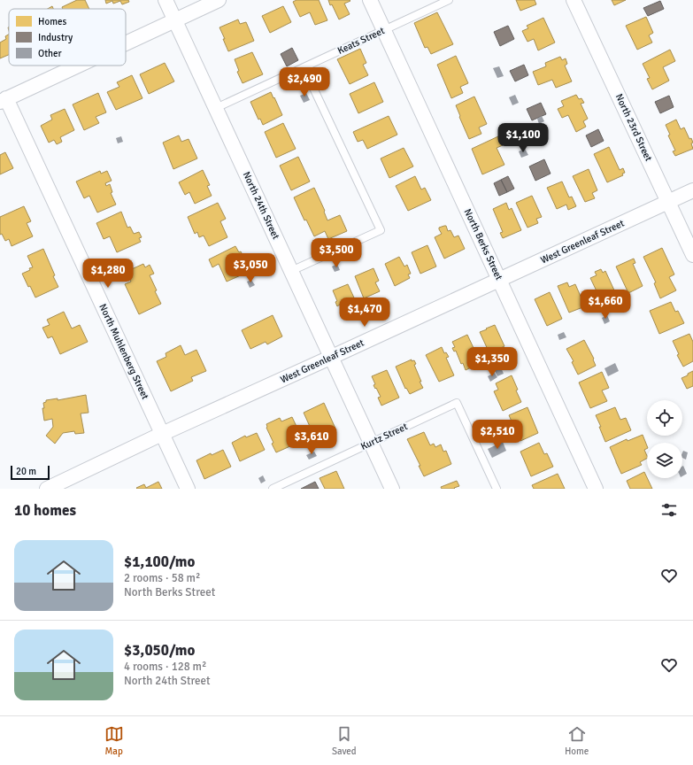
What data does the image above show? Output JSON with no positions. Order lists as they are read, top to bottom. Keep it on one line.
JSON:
{"streets":{"street":["North 23rd Street","North 24th Street","West Greenleaf Street","North Berks Street","North Muhlenberg Street"],"lane":["Keats Street","Kurtz Street"]},"crossings":[["Keats Street","North 24th Street"],["Keats Street","North Berks Street"],["North 23rd Street","West Greenleaf Street"],["North 24th Street","West Greenleaf Street"],["North 24th Street","Kurtz Street"],["West Greenleaf Street","North Berks Street"],["West Greenleaf Street","North Muhlenberg Street"]],"legend":["Homes","Industry","Other"],"scale_bar":"20 m","page":{"price":["$2,490","$1,100","$3,500","$3,050","$1,280","$1,660","$1,470","$1,350","$2,510","$3,610"],"scale":"20 m","heading":"10 homes","list":[{"name":"$1,100/mo","note":"2 rooms · 58 m² · North Berks Street"},{"name":"$3,050/mo","note":"4 rooms · 128 m² · North 24th Street"}],"tabs":["Map","Saved","Home"]}}
